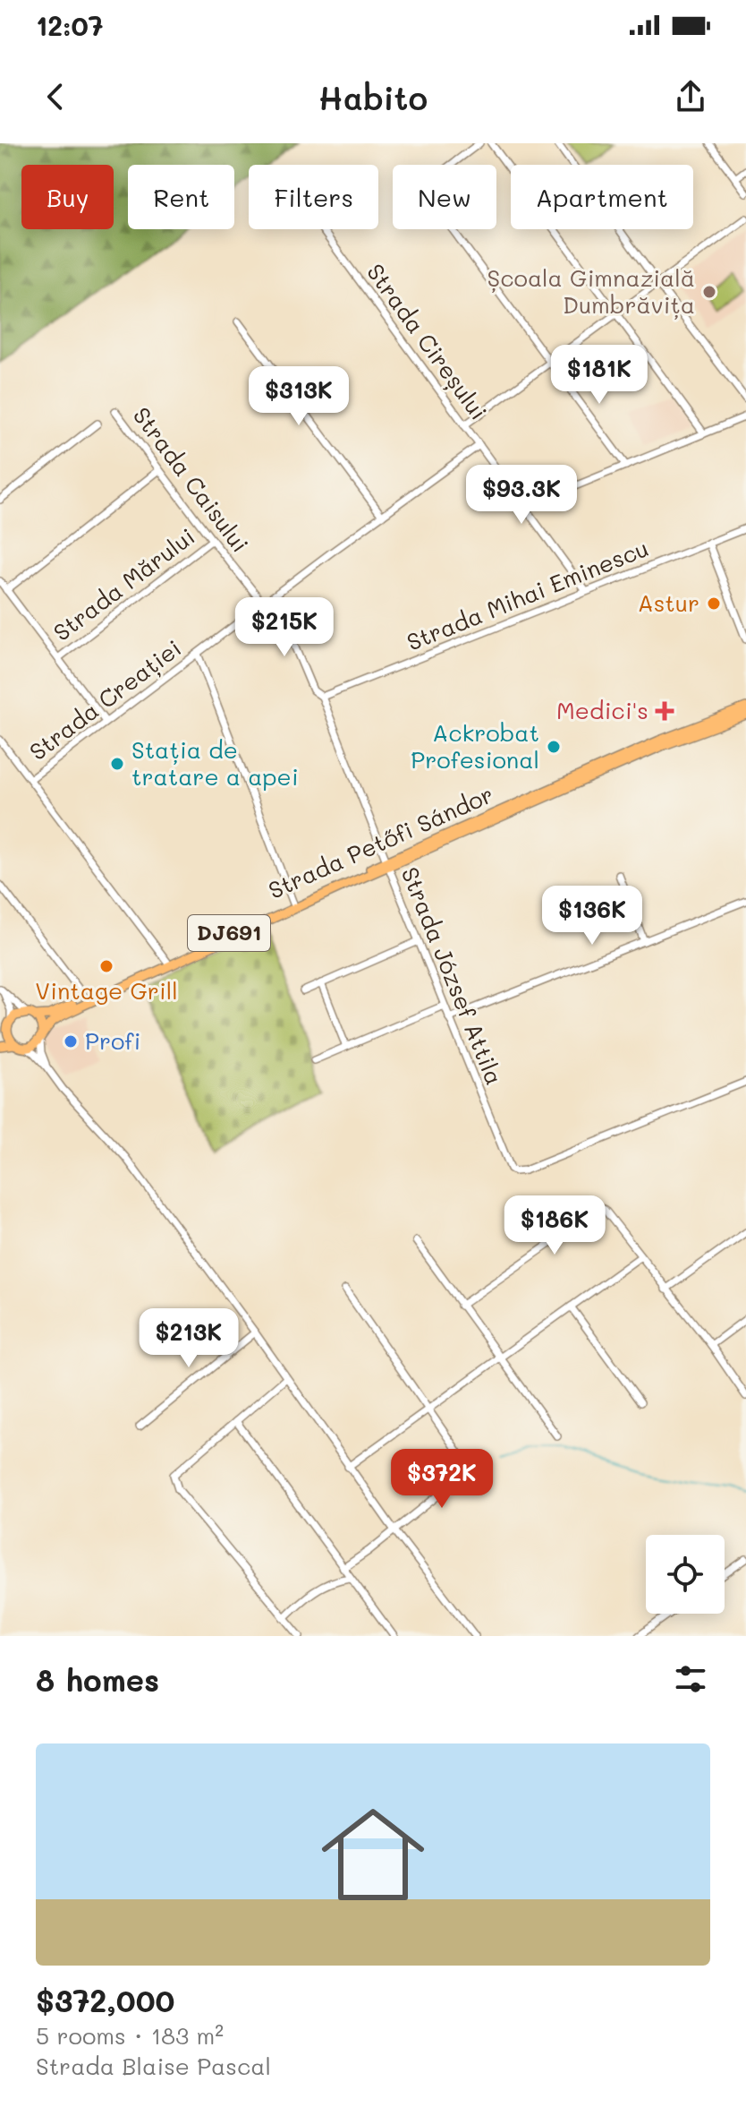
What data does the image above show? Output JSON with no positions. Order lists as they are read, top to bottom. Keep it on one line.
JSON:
{"streets":{"main road":["Strada Petőfi Sándor","DJ691"],"street":["Strada Cireșului","Strada Caisului","Strada Mărului","Strada Mihai Eminescu","Strada Creației","Strada József Attila"]},"crossings":[["Strada Cireșului","Strada Mihai Eminescu"],["Strada Cireșului","Strada Creației"],["Strada Caisului","Strada Mărului"],["Strada Caisului","Strada Creației"],["Strada Mihai Eminescu","Strada József Attila"],["Strada Creației","Strada József Attila"],["Strada Petőfi Sándor","DJ691"],["Strada Petőfi Sándor","Strada József Attila"]],"places":{"other":["Școala Gimnazială Dumbrăvița","Astur","Ackrobat Profesional","Stația de tratare a apei","Vintage Grill","Profi"],"health":["Medici's"]},"page":{"status":"12:07","header":"Habito","chip":["Buy","Rent","Filters","New","Apartment"],"price":["$181K","$313K","$93.3K","$215K","$136K","$186K","$213K","$372K"],"heading":"8 homes","list":[{"name":"$372,000","note":"5 rooms · 183 m² · Strada Blaise Pascal"}]}}
